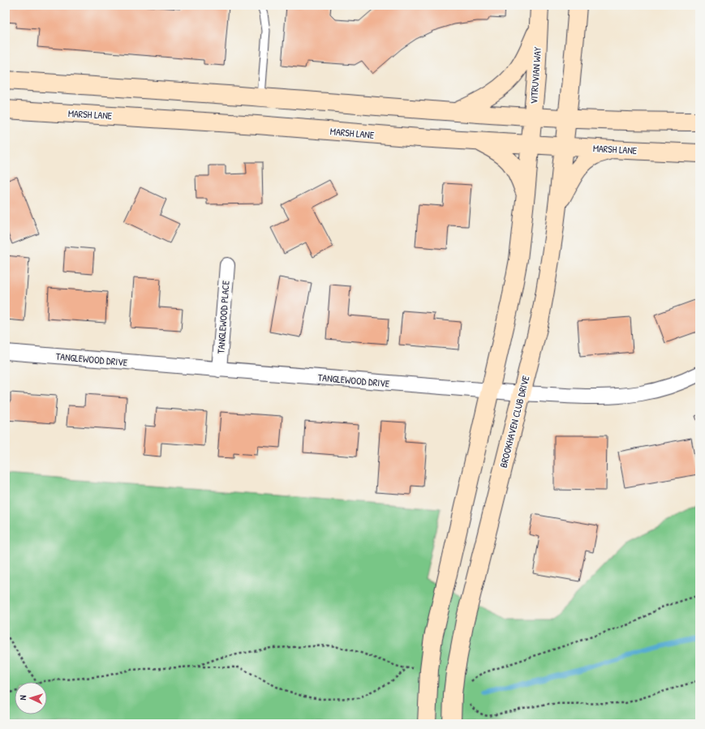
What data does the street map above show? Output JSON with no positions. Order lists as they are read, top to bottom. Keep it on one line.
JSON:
{"streets":{"main road":["VITRUVIAN WAY","MARSH LANE","BROOKHAVEN CLUB DRIVE"],"street":["TANGLEWOOD PLACE","TANGLEWOOD DRIVE"]},"crossings":[["VITRUVIAN WAY","MARSH LANE"],["MARSH LANE","BROOKHAVEN CLUB DRIVE"],["TANGLEWOOD PLACE","TANGLEWOOD DRIVE"],["TANGLEWOOD DRIVE","BROOKHAVEN CLUB DRIVE"]],"north":"left"}
